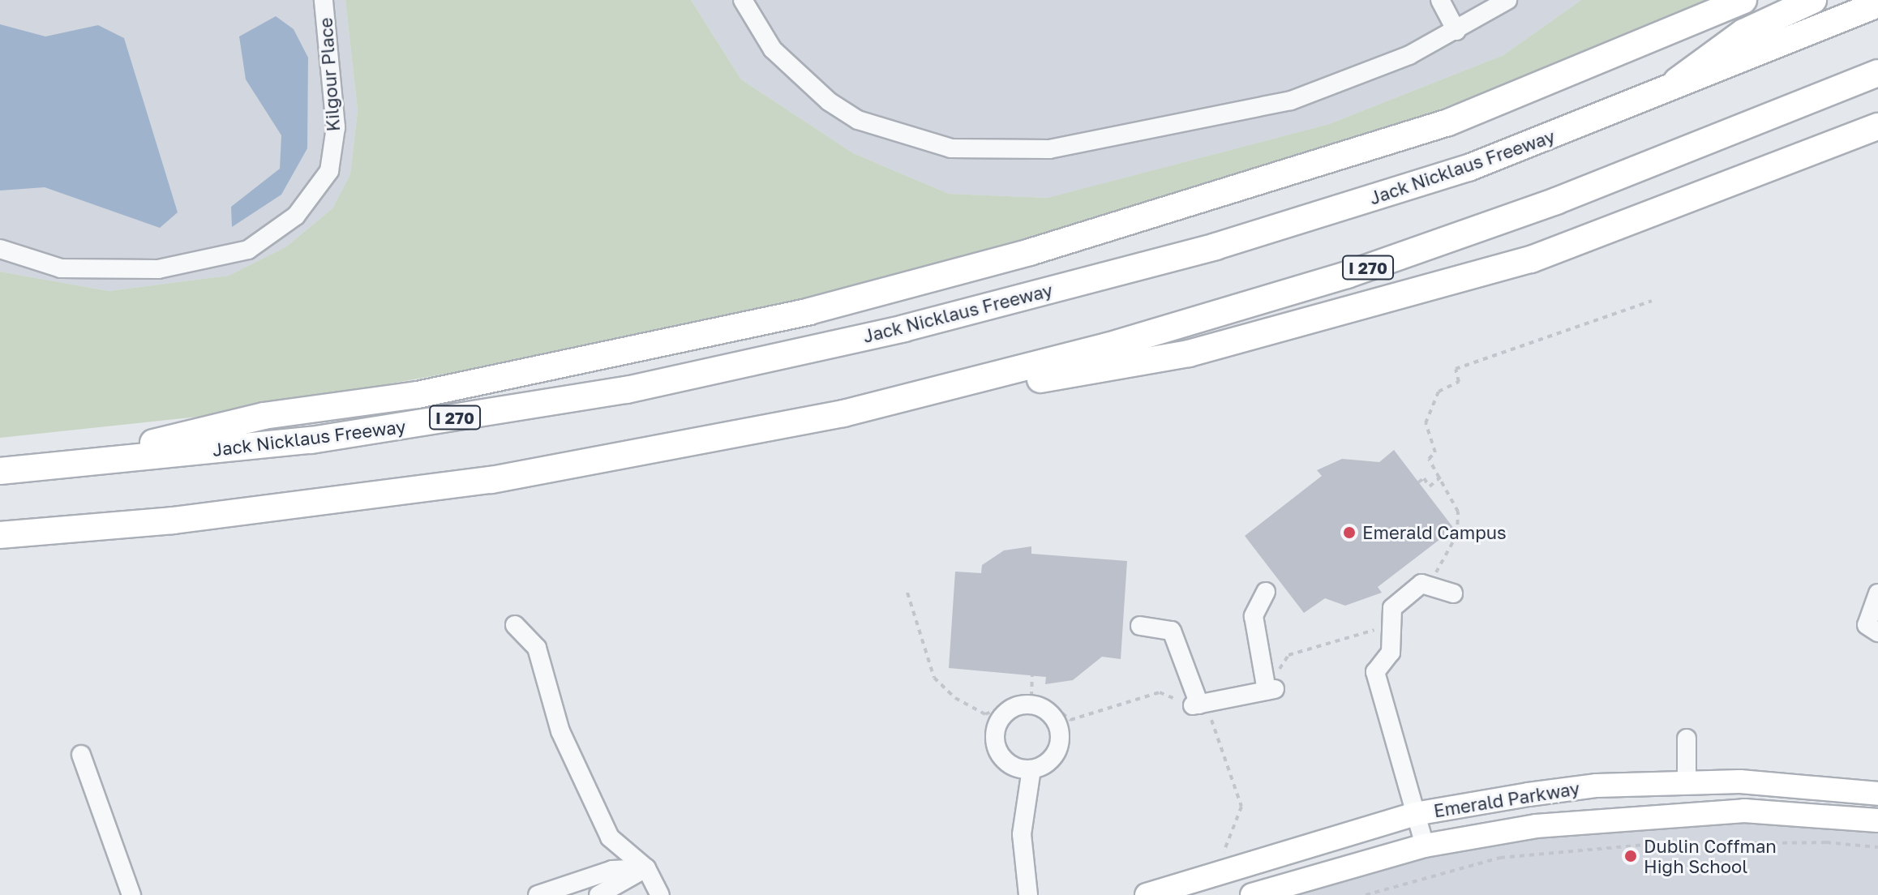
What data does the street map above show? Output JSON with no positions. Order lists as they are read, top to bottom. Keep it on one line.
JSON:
{"streets":{"highway":["Jack Nicklaus Freeway","I 270"],"main road":["Emerald Parkway"],"street":["Kilgour Place"]},"places":["Emerald Campus","Dublin Coffman High School"]}
